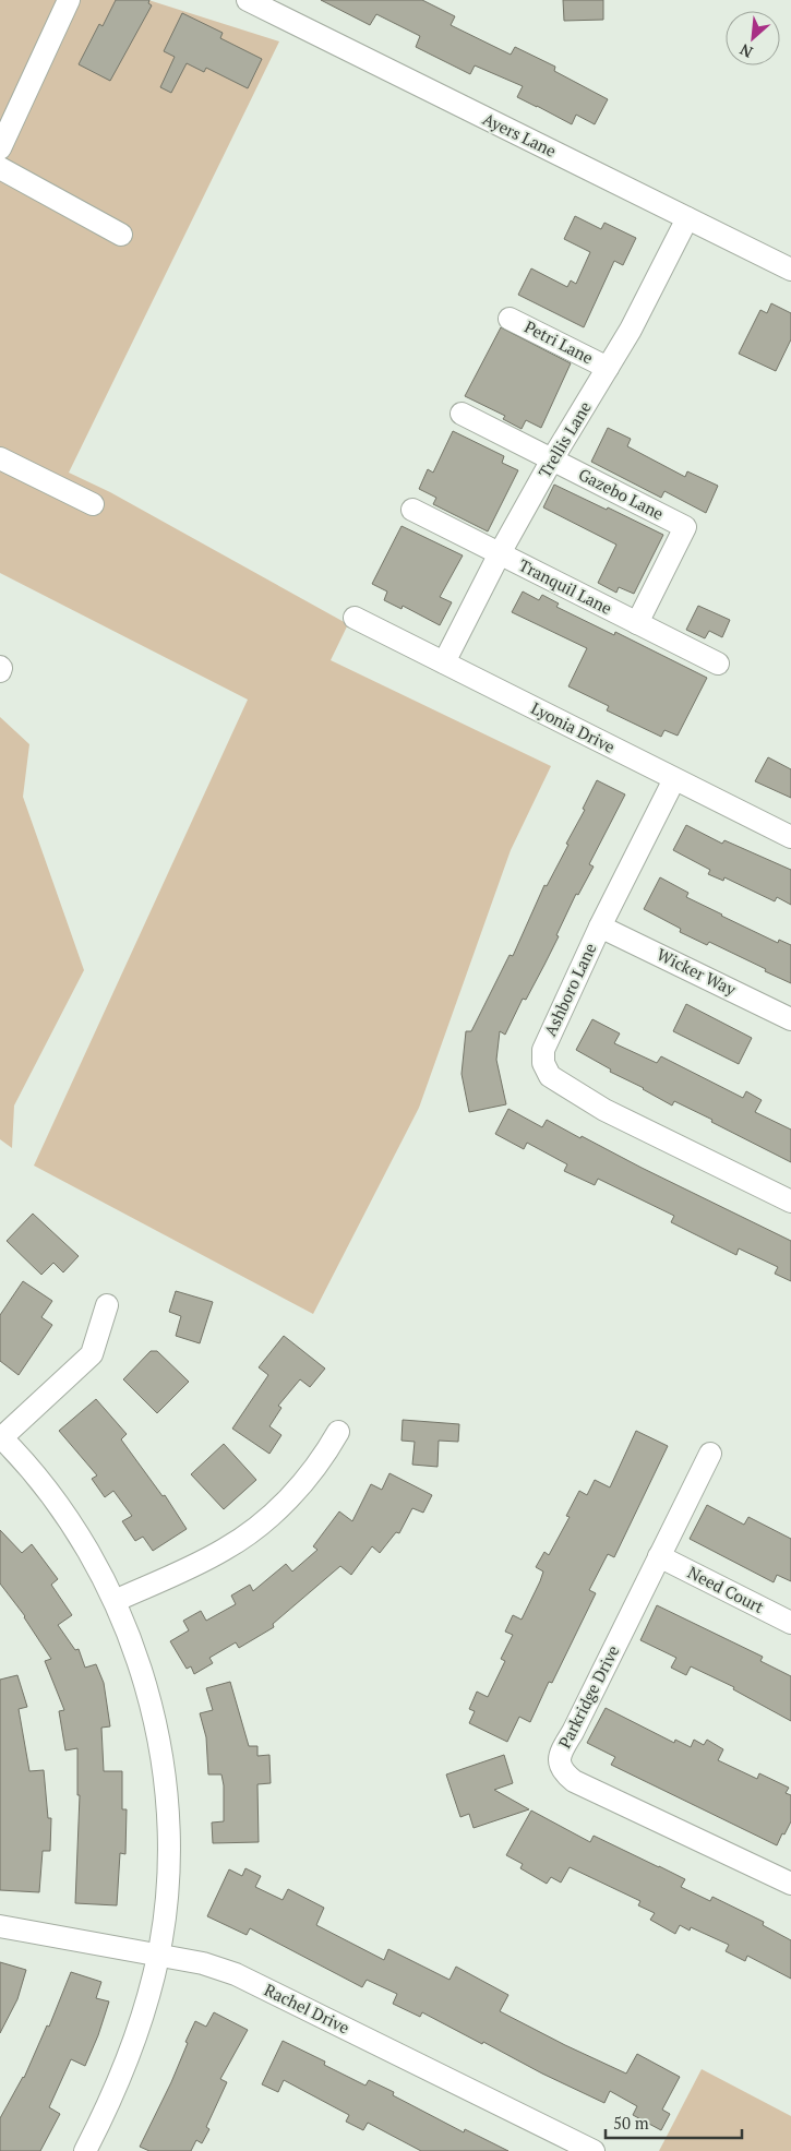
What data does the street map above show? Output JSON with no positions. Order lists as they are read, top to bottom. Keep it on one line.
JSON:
{"streets":{"street":["Ayers Lane","Petri Lane","Trellis Lane","Gazebo Lane","Tranquil Lane","Lyonia Drive","Wicker Way","Ashboro Lane","Need Court","Parkridge Drive","Rachel Drive"]},"crossings":[["Ayers Lane","Trellis Lane"],["Petri Lane","Trellis Lane"],["Trellis Lane","Gazebo Lane"],["Trellis Lane","Tranquil Lane"],["Trellis Lane","Lyonia Drive"],["Gazebo Lane","Tranquil Lane"],["Lyonia Drive","Ashboro Lane"],["Wicker Way","Ashboro Lane"],["Need Court","Parkridge Drive"]],"scale_bar":"50 m","north":"bottom left"}
